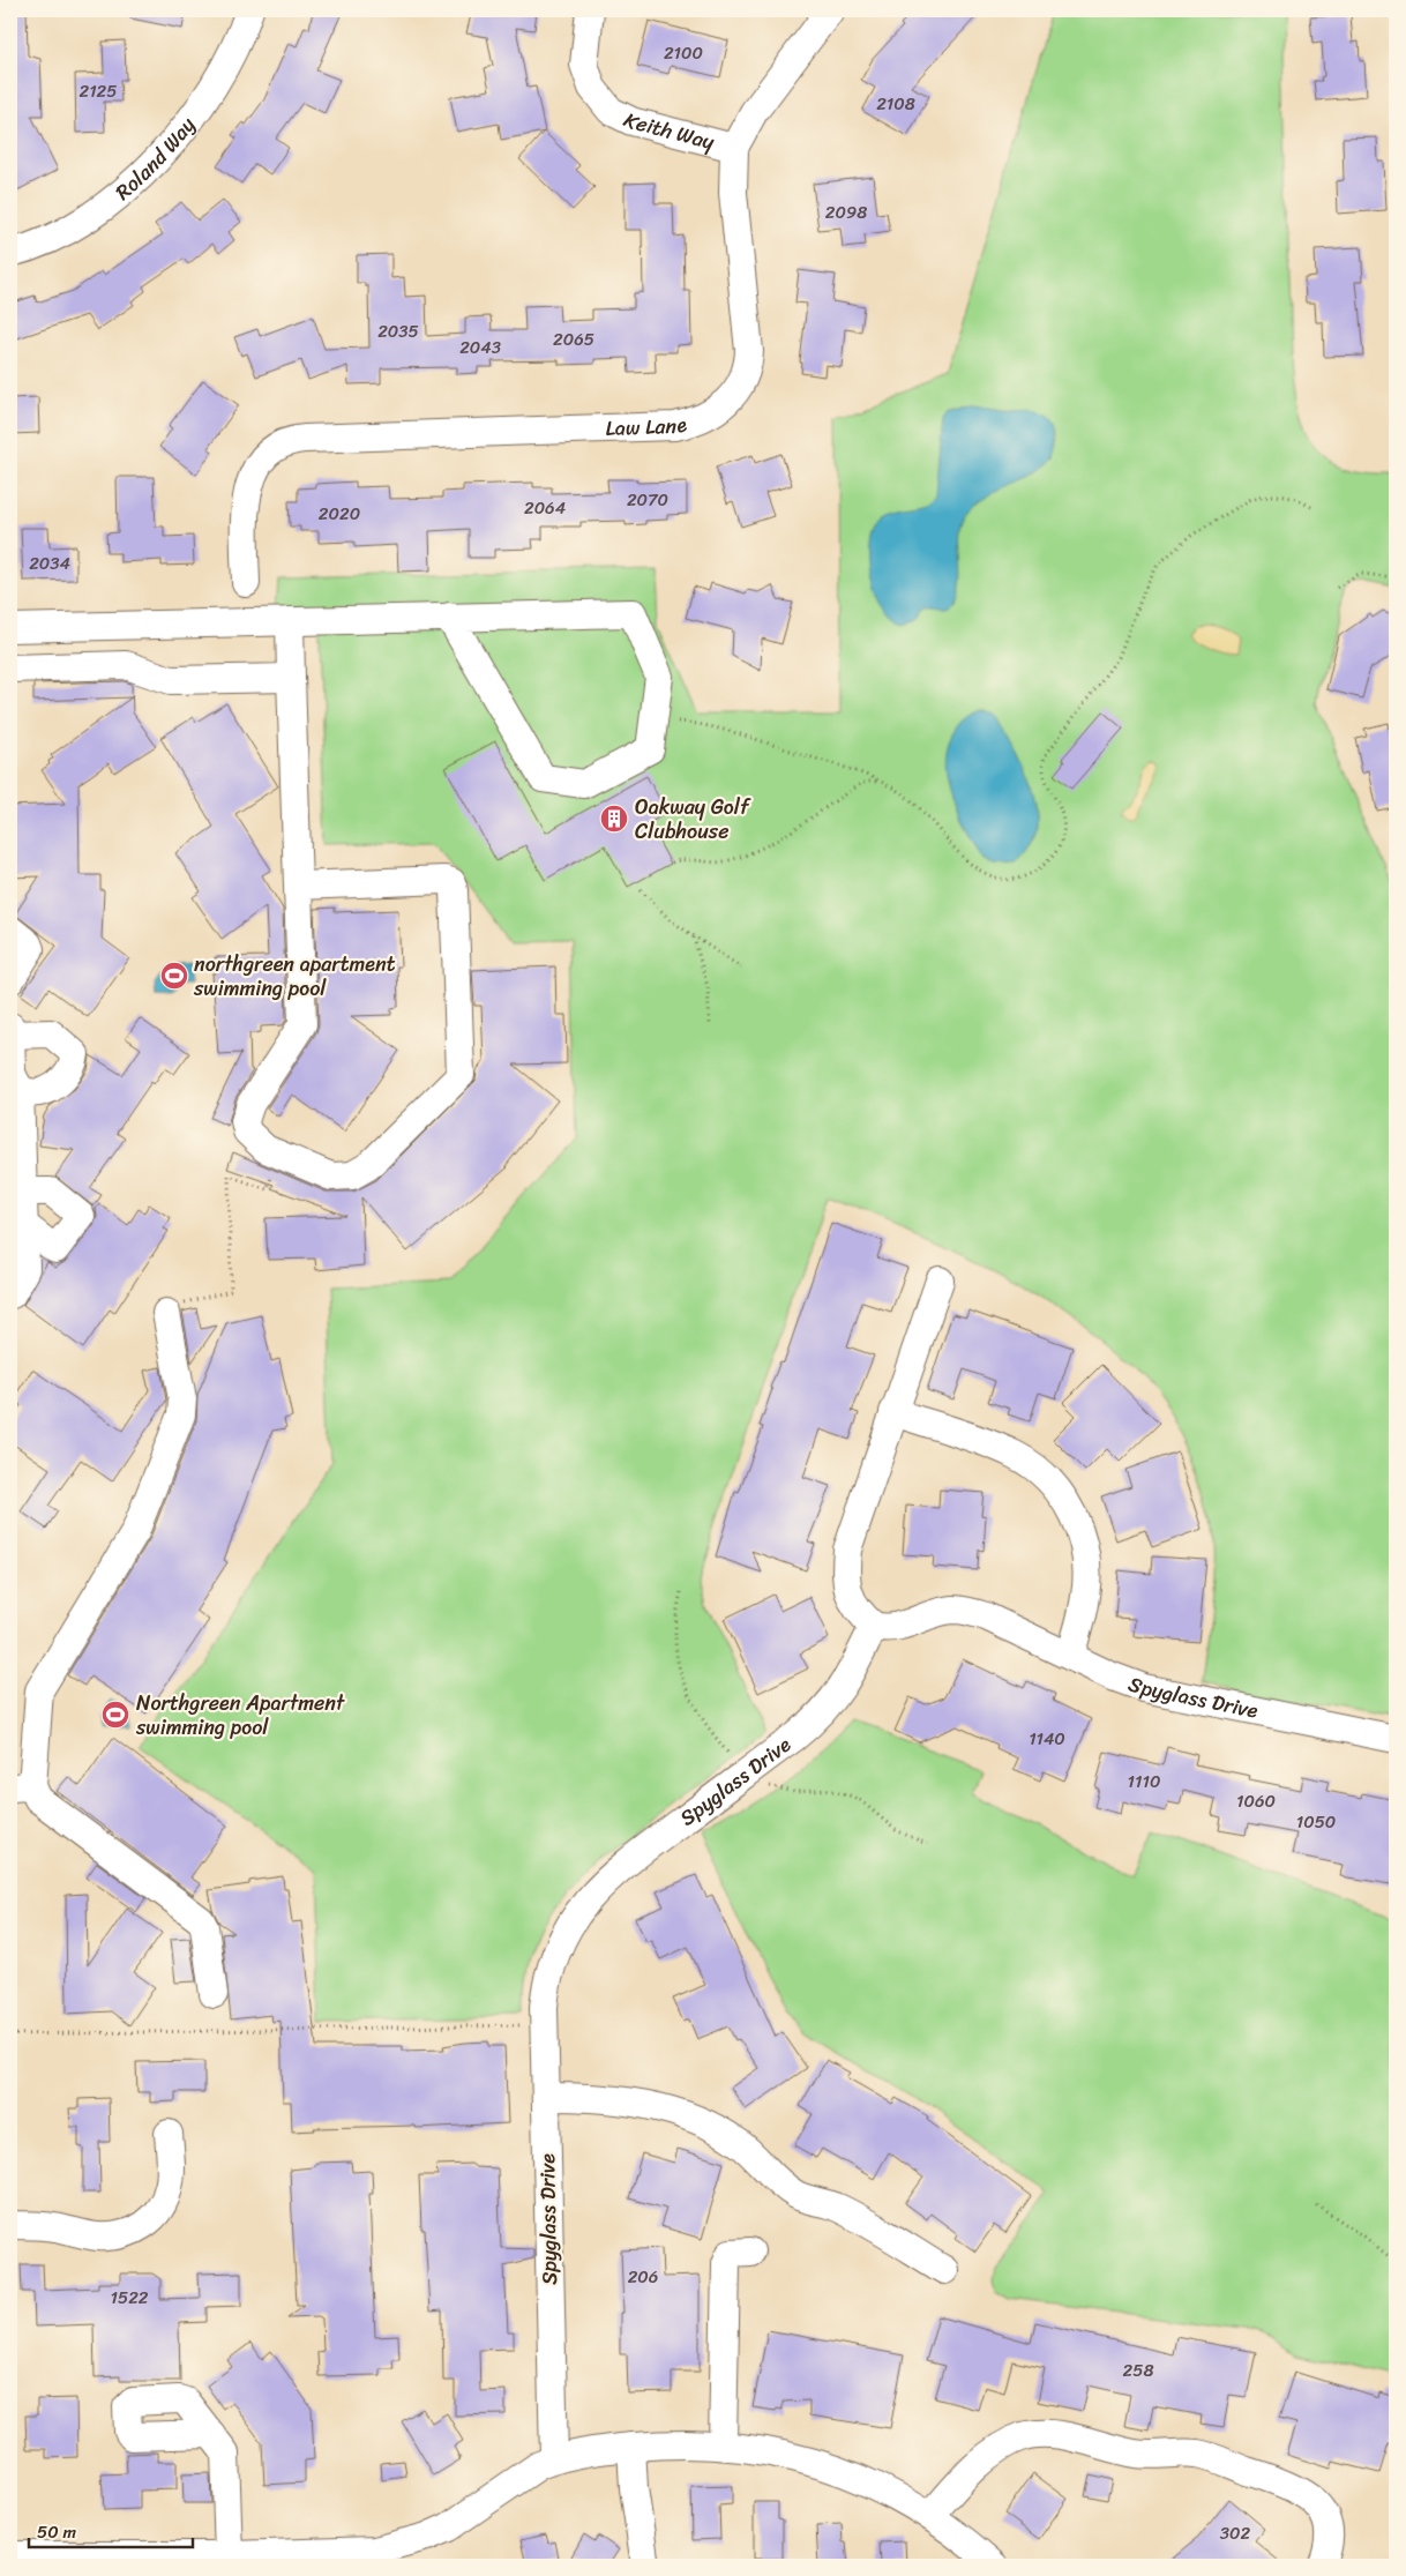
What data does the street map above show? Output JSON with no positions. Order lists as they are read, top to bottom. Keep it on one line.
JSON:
{"streets":{"street":["Keith Way","Roland Way","Law Lane","Spyglass Drive"]},"crossings":[["Keith Way","Law Lane"]],"places":{"building":["Oakway Golf Clubhouse"],"sports":["northgreen apartment swimming pool","Northgreen Apartment swimming pool"]},"house_numbers":["2100","2125","2108","2098","2035","2065","2043","2070","2064","2020","2034","1140","1110","1060","1050","206","1522","258","302"],"scale_bar":"50 m"}
